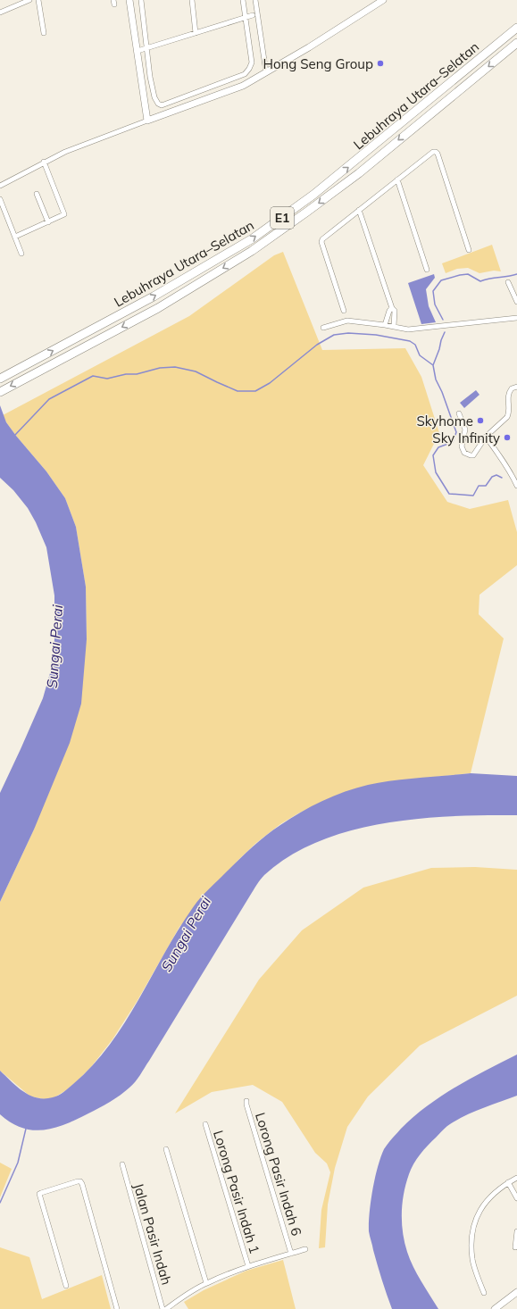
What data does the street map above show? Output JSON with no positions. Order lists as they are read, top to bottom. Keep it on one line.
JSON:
{"streets":{"highway":["Lebuhraya Utara–Selatan","E1"],"street":["Lorong Pasir Indah 6","Lorong Pasir Indah 1","Jalan Pasir Indah"]},"water":["Sungai Perai"],"places":["Hong Seng Group","Skyhome","Sky Infinity"]}
